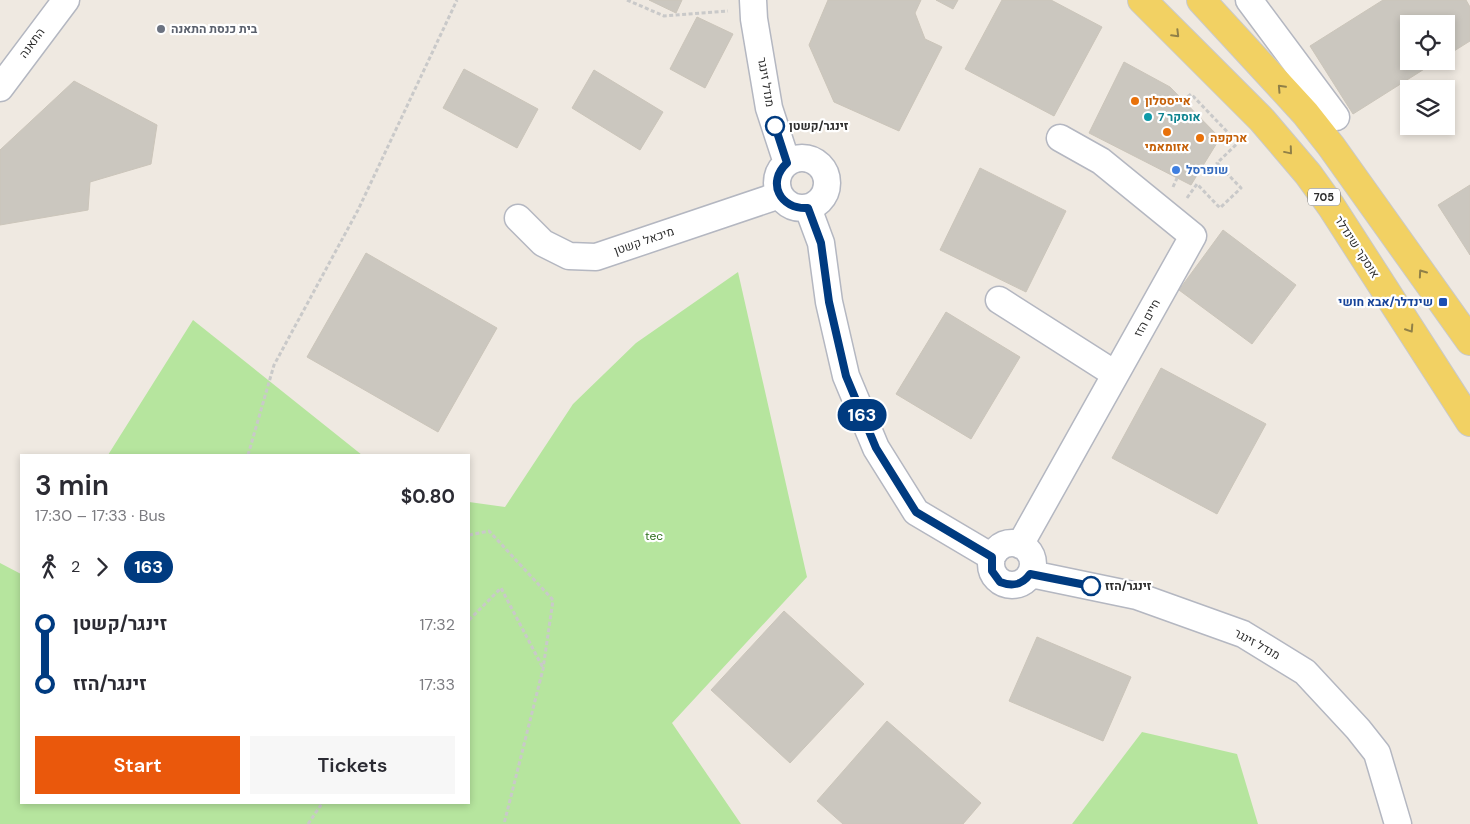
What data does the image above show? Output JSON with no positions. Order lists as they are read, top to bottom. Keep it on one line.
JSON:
{"streets":{"main road":["705","אוסקר שינדלר"],"street":["התאנה","מנדל זינגר","מיכאל קשטן","חיים הזז"]},"crossings":[["מנדל זינגר","מיכאל קשטן"],["מנדל זינגר","חיים הזז"]],"parks":["tec"],"places":{"other":["בית כנסת התאנה","אייססלון","אוסקר 7","זינגר/קשטן","אזומאמי","ארקפה","שופרסל","זינגר/הזז"],"transit":["שינדלר/אבא חושי"]},"lines":["bus line 163"],"page":{"on_map":"163","heading":["3 min","17:30 – 17:33 · Bus","$0.80"],"legs":["2","163"],"list":[{"name":"זינגר/קשטן","value":"17:32"},{"name":"זינגר/הזז","value":"17:33"}],"buttons":["Start","Tickets"]}}
